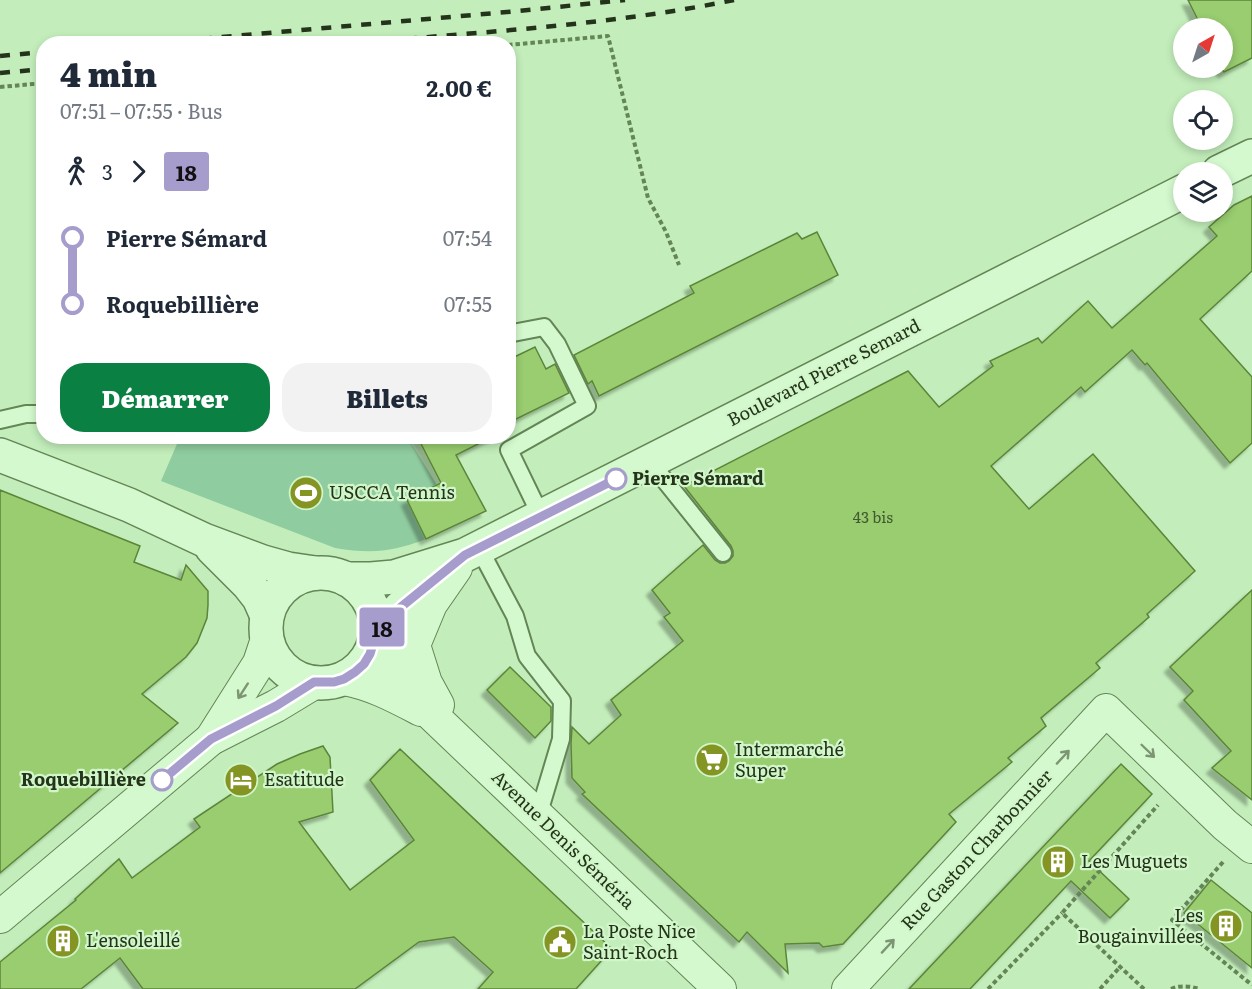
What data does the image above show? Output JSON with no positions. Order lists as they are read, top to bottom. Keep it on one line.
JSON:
{"streets":{"street":["Boulevard Pierre Semard","Avenue Denis Séméria","Rue Gaston Charbonnier"]},"crossings":[["Boulevard Pierre Semard","Avenue Denis Séméria"]],"one_way":["Rue Gaston Charbonnier"],"places":{"other":["Pierre Sémard","Roquebillière"],"sports":["USCCA Tennis"],"supermarket":["Intermarché Super"],"hotel":["Esatitude"],"building":["Les Muguets","Les Bougainvillées","L'ensoleillé"],"public building":["La Poste Nice Saint-Roch"]},"lines":["bus line 18"],"house_numbers":["43 bis"],"north":"top right","page":{"on_map":"18","heading":["4 min","07:51 – 07:55 · Bus","2.00 €"],"legs":["3","18"],"list":[{"name":"Pierre Sémard","value":"07:54"},{"name":"Roquebillière","value":"07:55"}],"buttons":["Démarrer","Billets"]}}
